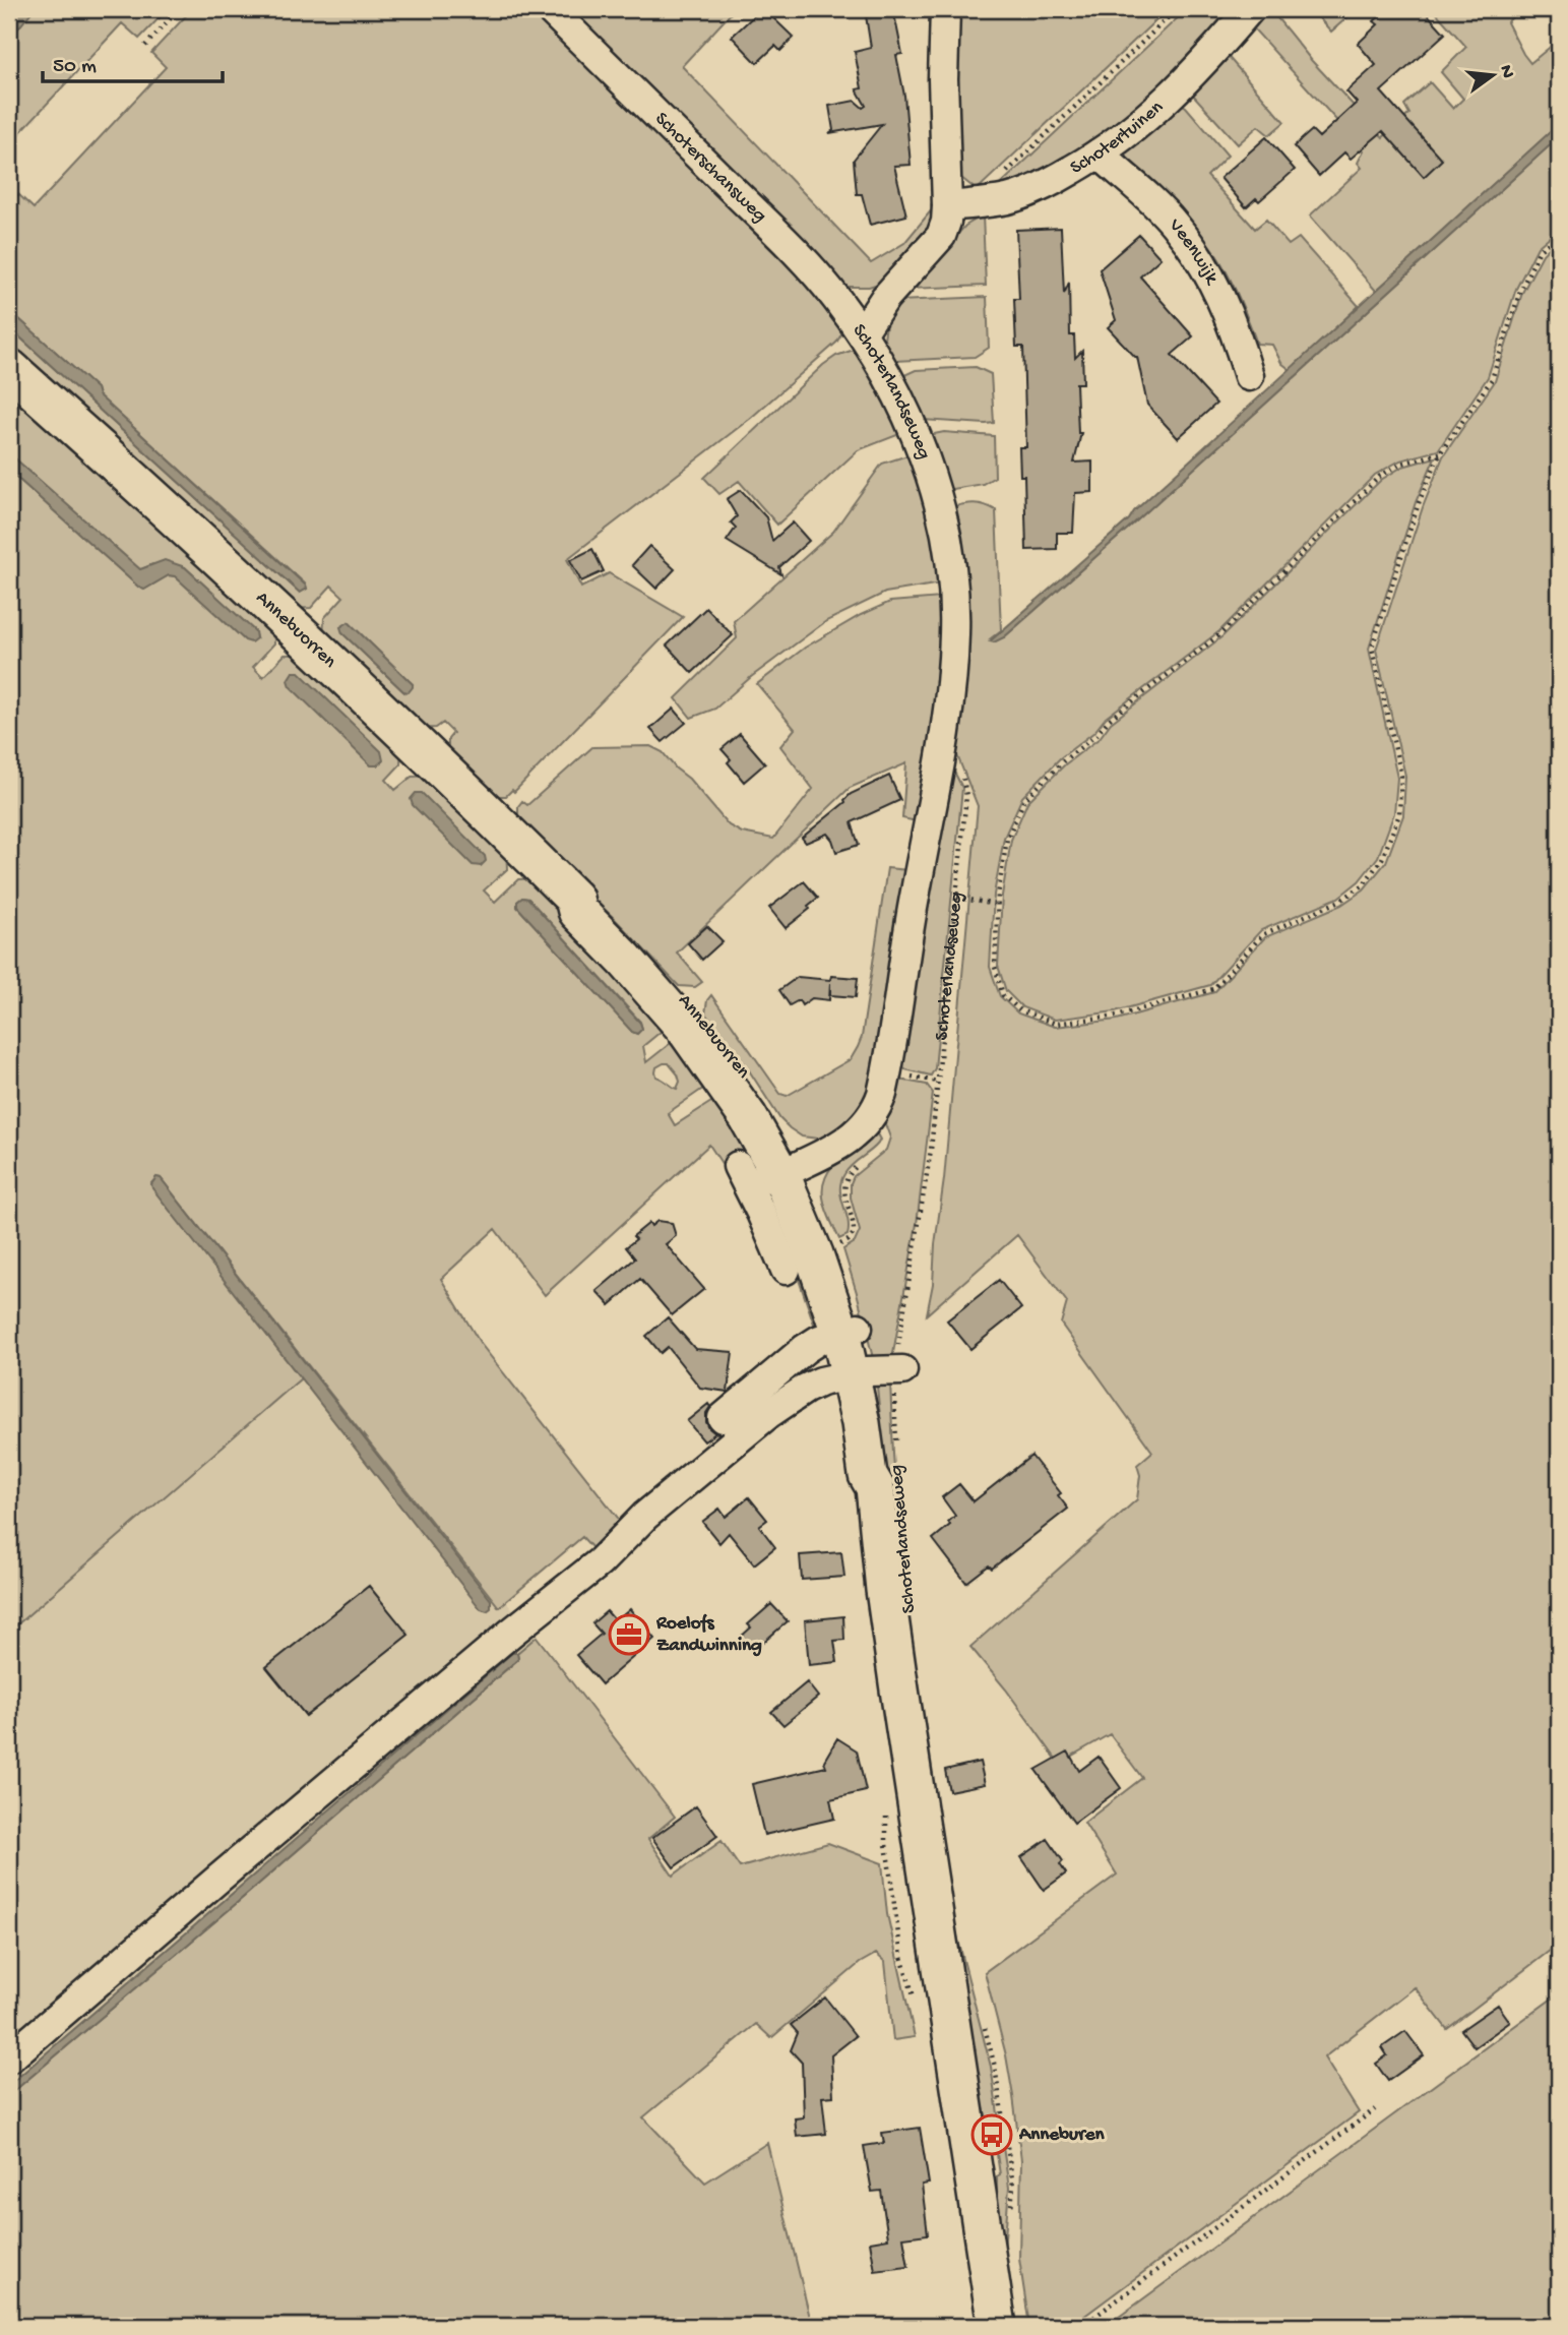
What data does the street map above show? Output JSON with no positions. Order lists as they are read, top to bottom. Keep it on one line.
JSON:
{"streets":{"main road":["Schoterlandseweg","Annebuorren"],"street":["Schotertuinen","Schoterschansweg","Veenwijk"]},"crossings":[["Schotertuinen","Veenwijk"],["Schotertuinen","Schoterlandseweg"],["Schoterschansweg","Schoterlandseweg"],["Schoterlandseweg","Annebuorren"]],"places":{"office":["Roelofs Zandwinning"],"bus stop":["Anneburen"]},"scale_bar":"50 m","north":"right"}
